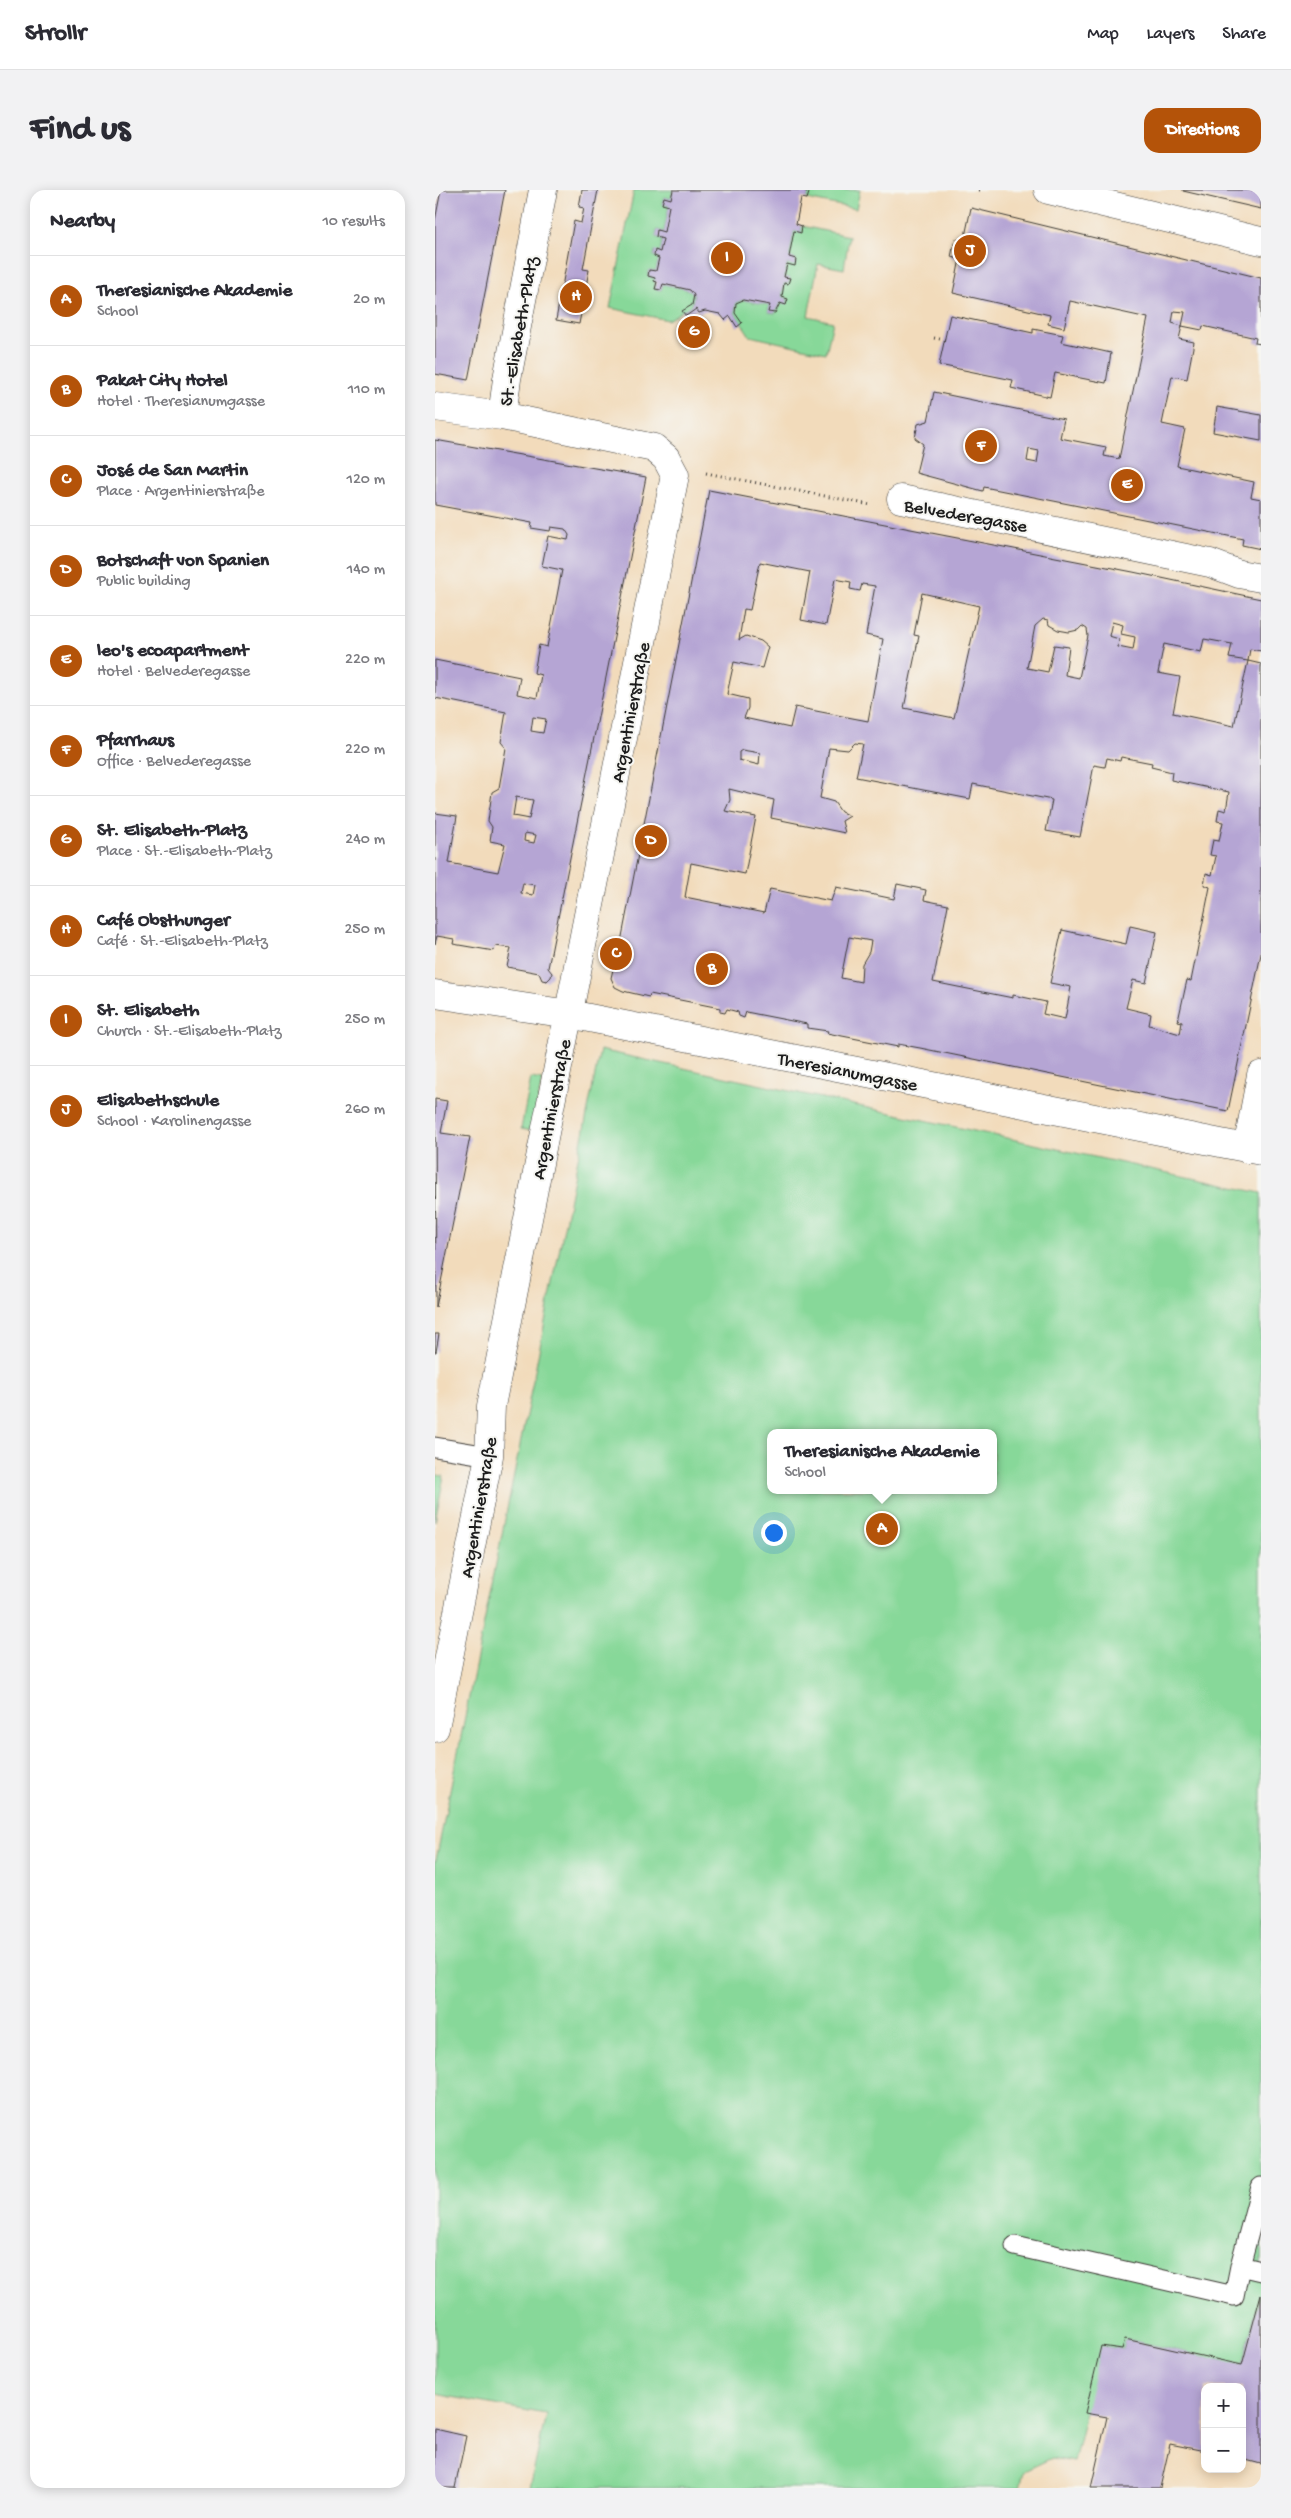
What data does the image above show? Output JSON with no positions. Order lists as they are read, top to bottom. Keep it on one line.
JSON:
{"streets":{"street":["St.-Elisabeth-Platz","Belvederegasse","Argentinierstraße","Theresianumgasse"]},"crossings":[["St.-Elisabeth-Platz","Belvederegasse"],["St.-Elisabeth-Platz","Argentinierstraße"],["Belvederegasse","Argentinierstraße"],["Argentinierstraße","Theresianumgasse"]],"page":{"header":"Strollr","nav":["Map","Layers","Share"],"buttons":"Directions","title":"Find us","heading":["Nearby","10 results"],"pins":["J","I","H","G","F","E","D","C","B","A"],"list":[{"mark":"A","name":"Theresianische Akademie","note":"School","value":"20 m"},{"mark":"B","name":"Pakat City Hotel","note":"Hotel · Theresianumgasse","value":"110 m"},{"mark":"C","name":"José de San Martin","note":"Place · Argentinierstraße","value":"120 m"},{"mark":"D","name":"Botschaft von Spanien","note":"Public building","value":"140 m"},{"mark":"E","name":"leo's ecoapartment","note":"Hotel · Belvederegasse","value":"220 m"},{"mark":"F","name":"Pfarrhaus","note":"Office · Belvederegasse","value":"220 m"},{"mark":"G","name":"St. Elisabeth-Platz","note":"Place · St.-Elisabeth-Platz","value":"240 m"},{"mark":"H","name":"Café Obsthunger","note":"Café · St.-Elisabeth-Platz","value":"250 m"},{"mark":"I","name":"St. Elisabeth","note":"Church · St.-Elisabeth-Platz","value":"250 m"},{"mark":"J","name":"Elisabethschule","note":"School · Karolinengasse","value":"260 m"}],"popup":["Theresianische Akademie","School"],"map_buttons":["+","−"]}}
